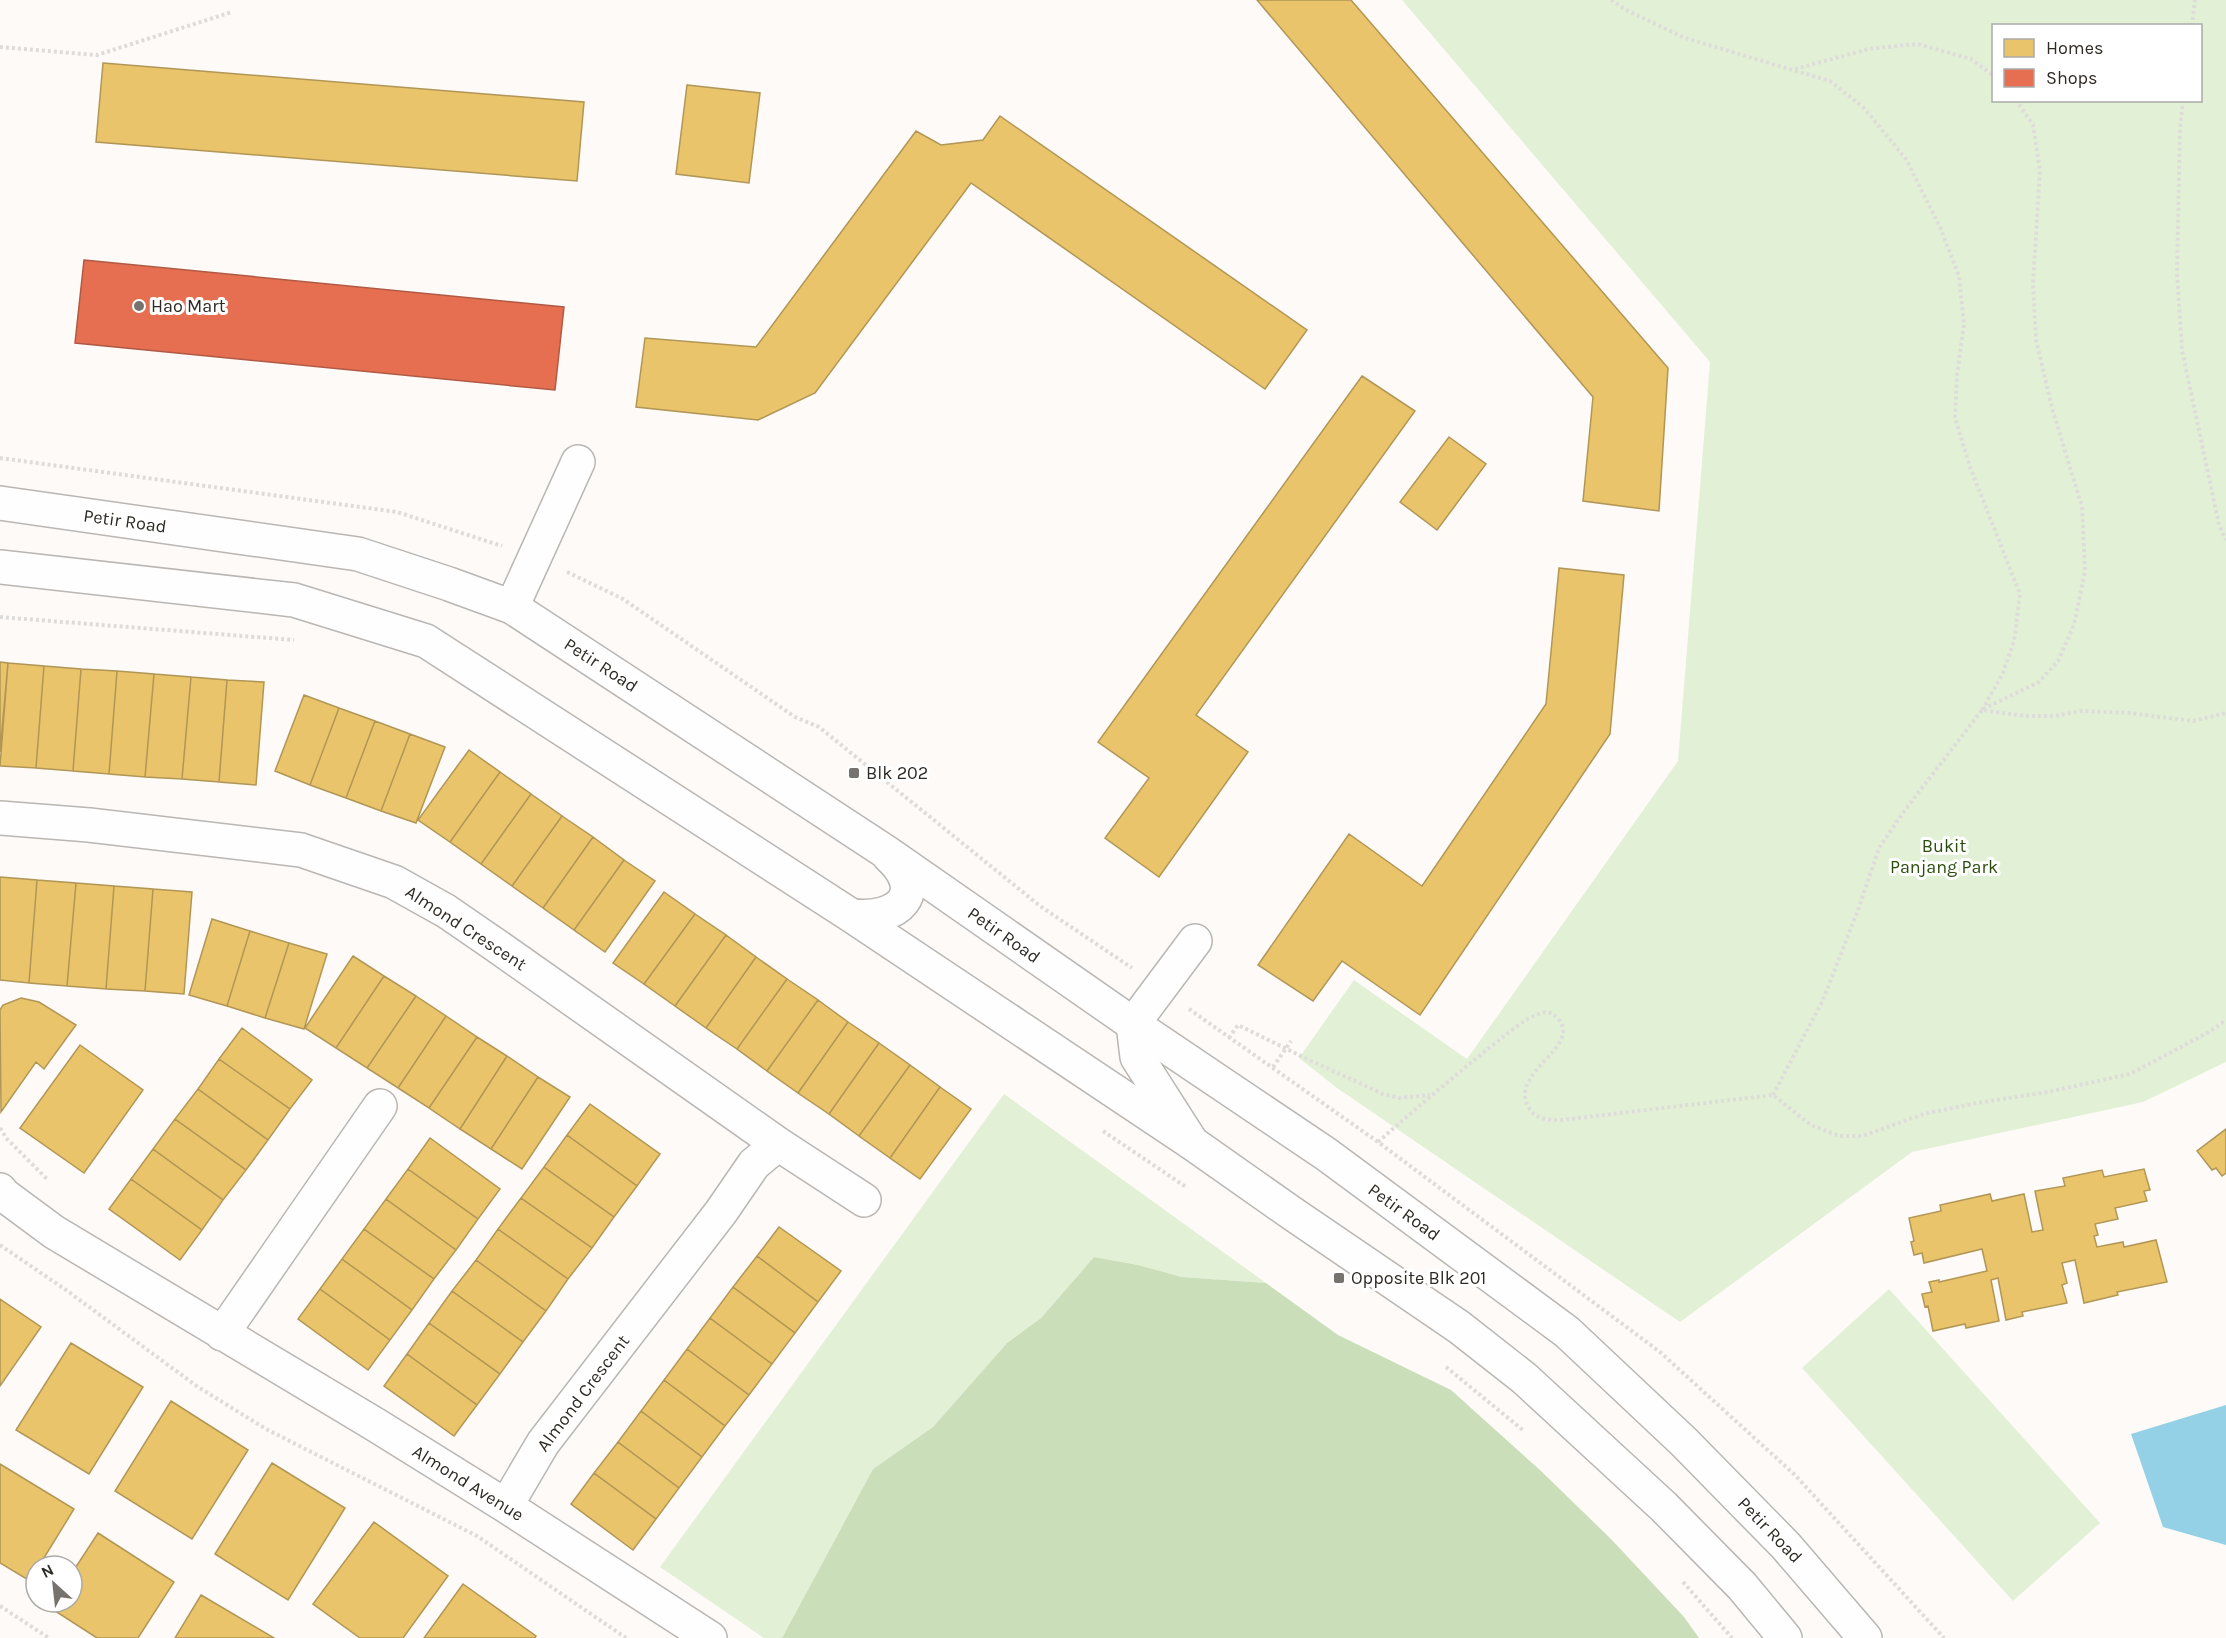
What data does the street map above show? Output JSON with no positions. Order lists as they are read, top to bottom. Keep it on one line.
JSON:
{"streets":{"main road":["Petir Road","Almond Crescent","Almond Avenue"]},"crossings":[["Almond Crescent","Almond Avenue"]],"parks":["Bukit Panjang Park"],"places":{"other":["Hao Mart"],"transit":["Blk 202","Opposite Blk 201"]},"legend":["Homes","Shops"],"north":"top left"}
